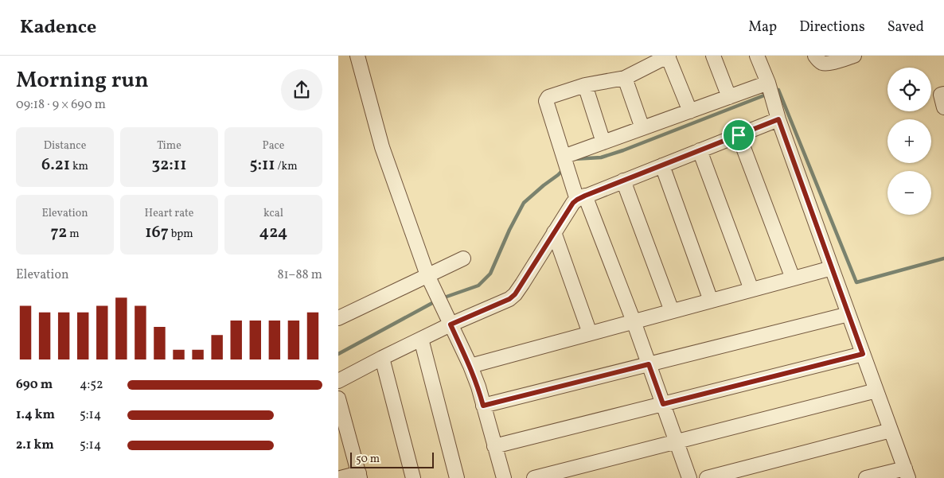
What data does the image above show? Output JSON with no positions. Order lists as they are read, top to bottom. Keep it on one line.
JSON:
{"scale_bar":"50 m","page":{"header":"Kadence","nav":["Map","Directions","Saved"],"heading":["Morning run","09:18 · 9 × 690 m"],"map_buttons":["+","−"],"stats":[["Distance","6.21 km"],["Time","32:11"],["Pace","5:11 /km"],["Elevation","72 m"],["Heart rate","167 bpm"],["kcal","424"]],"chart":["Elevation","81–88 m"],"list":[{"name":"690 m","note":"4:52"},{"name":"1.4 km","note":"5:14"},{"name":"2.1 km","note":"5:14"}],"scale":"50 m"}}
